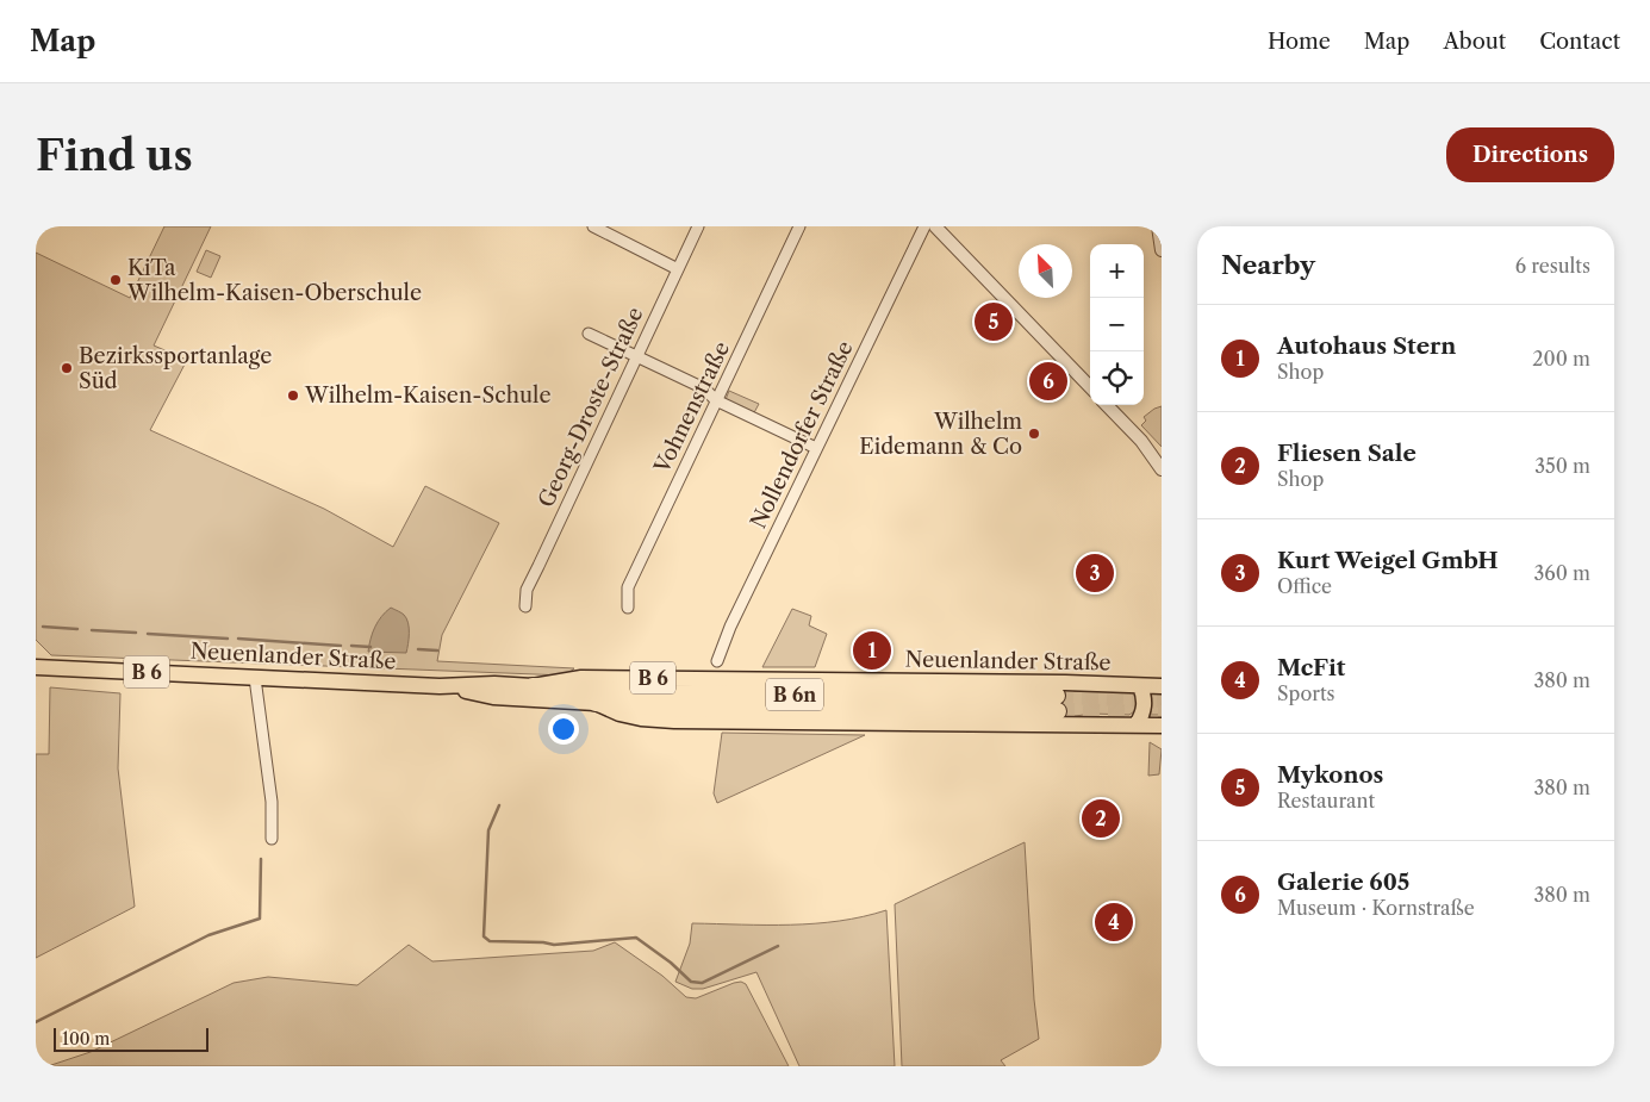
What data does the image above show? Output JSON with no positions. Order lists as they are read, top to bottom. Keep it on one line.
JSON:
{"streets":{"highway":["Neuenlander Straße","B 6n"],"main road":["B 6"],"street":["Georg-Droste-Straße","Vohnenstraße","Nollendorfer Straße"]},"crossings":[["Neuenlander Straße","B 6"]],"places":["KiTa Wilhelm-Kaisen-Oberschule","Bezirkssportanlage Süd","Wilhelm-Kaisen-Schule","Wilhelm Eidemann & Co"],"scale_bar":"100 m","north":"top left","page":{"header":"Map","nav":["Home","Map","About","Contact"],"buttons":"Directions","title":"Find us","heading":["Nearby","6 results"],"map_buttons":["+","−"],"pins":["5","6","3","1","2","4"],"list":[{"mark":"1","name":"Autohaus Stern","note":"Shop","value":"200 m"},{"mark":"2","name":"Fliesen Sale","note":"Shop","value":"350 m"},{"mark":"3","name":"Kurt Weigel GmbH","note":"Office","value":"360 m"},{"mark":"4","name":"McFit","note":"Sports","value":"380 m"},{"mark":"5","name":"Mykonos","note":"Restaurant","value":"380 m"},{"mark":"6","name":"Galerie 605","note":"Museum · Kornstraße","value":"380 m"}],"scale":"100 m"}}
